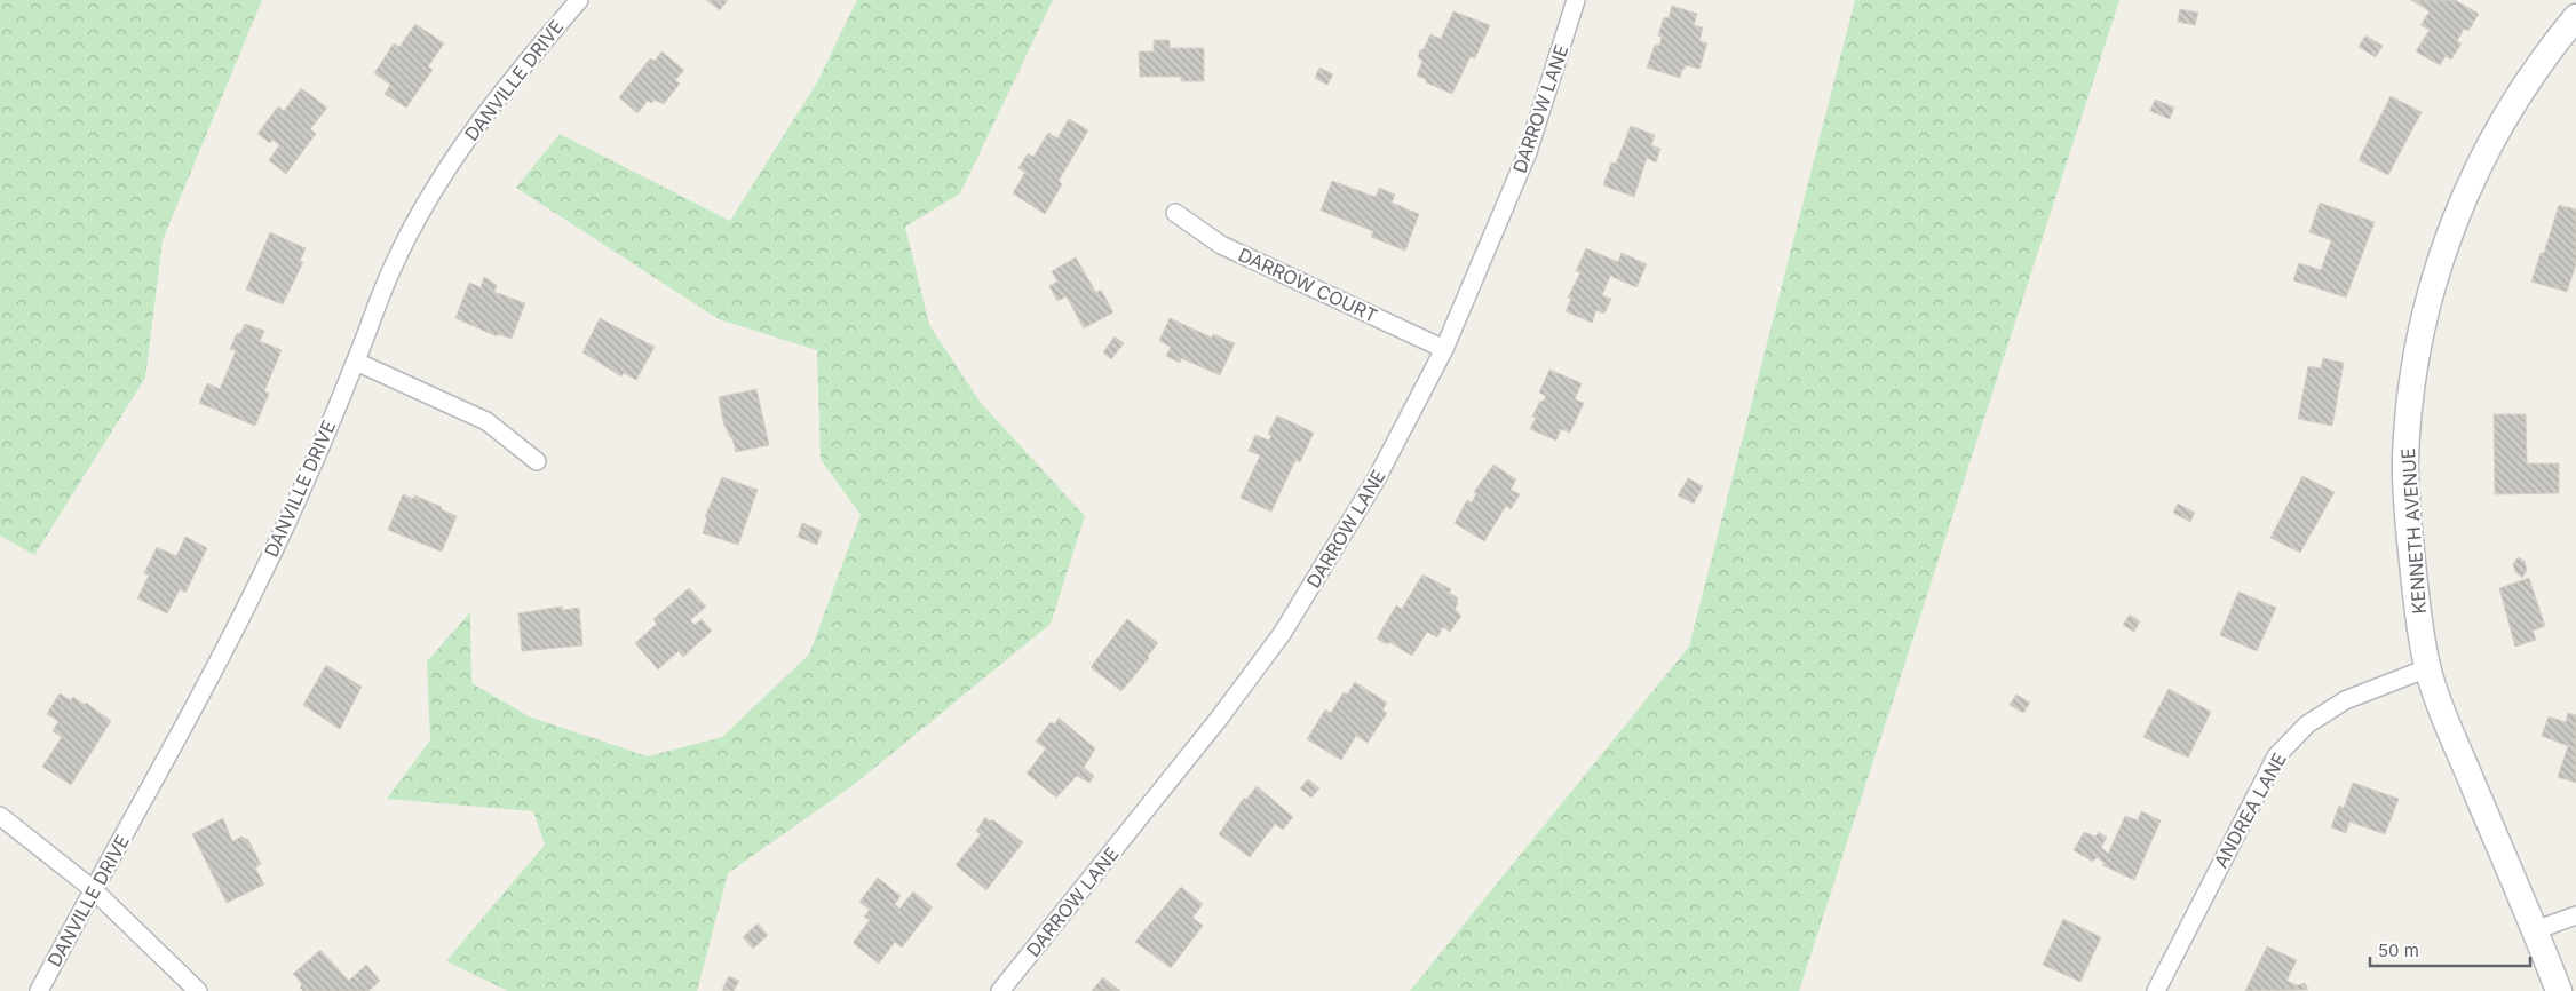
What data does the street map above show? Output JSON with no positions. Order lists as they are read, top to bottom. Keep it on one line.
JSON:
{"streets":{"street":["DANVILLE DRIVE","DARROW LANE","DARROW COURT","KENNETH AVENUE","ANDREA LANE"]},"crossings":[["DARROW LANE","DARROW COURT"],["KENNETH AVENUE","ANDREA LANE"]],"scale_bar":"50 m"}
